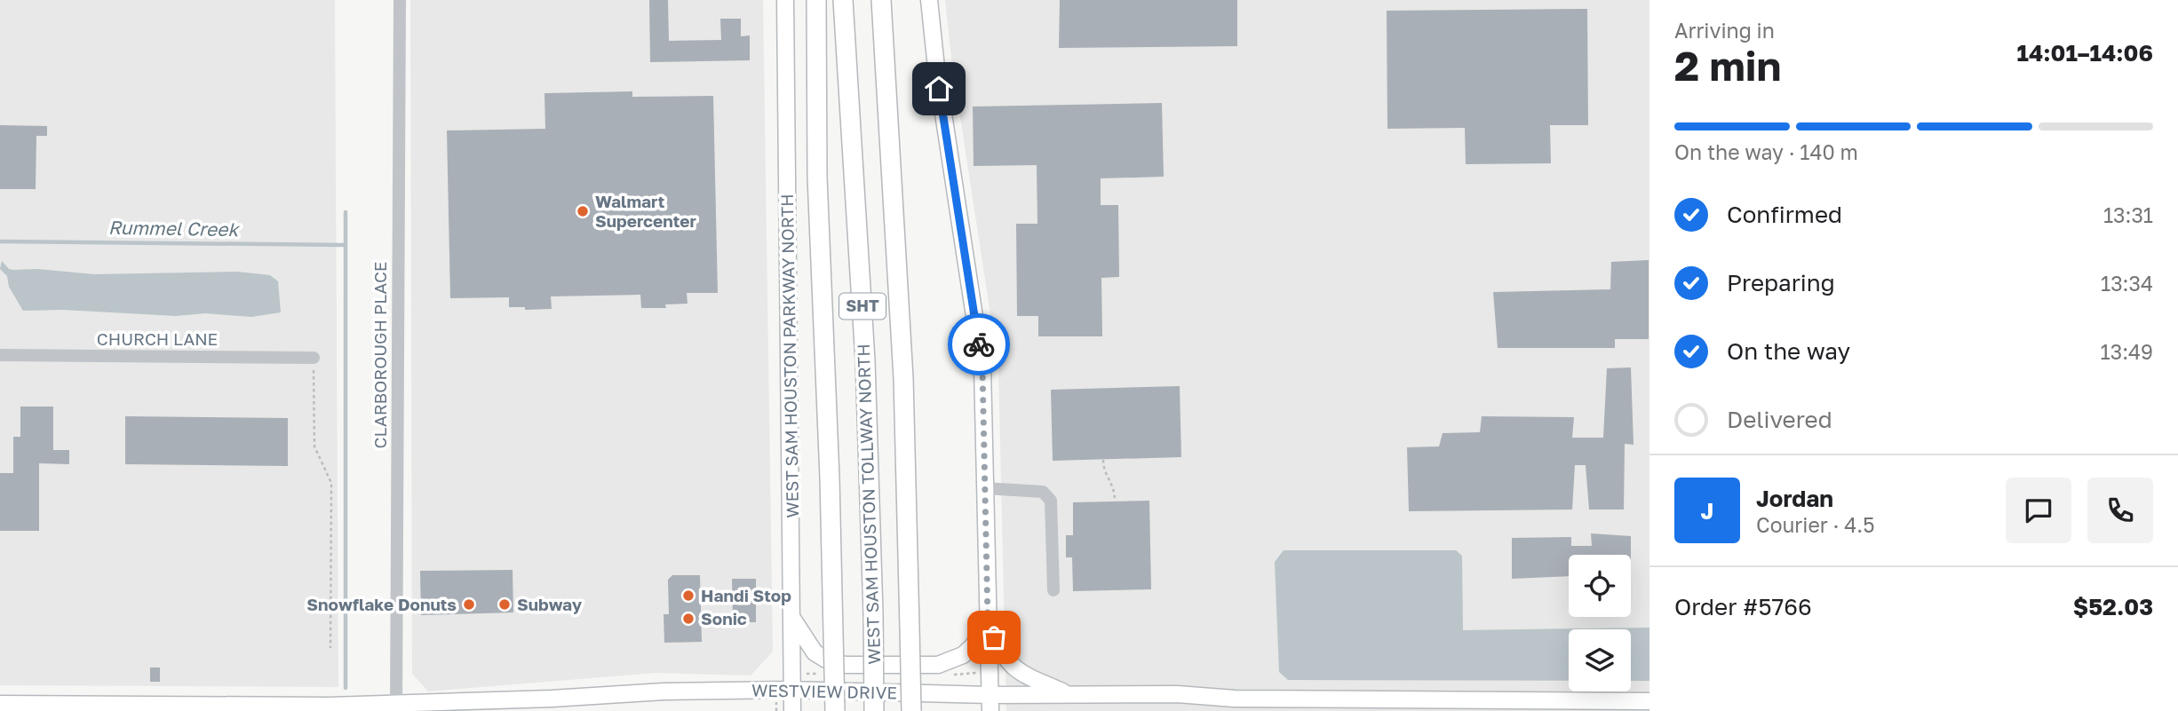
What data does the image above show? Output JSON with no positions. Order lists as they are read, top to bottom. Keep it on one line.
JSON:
{"streets":{"highway":["SHT","WEST SAM HOUSTON TOLLWAY NORTH"],"main road":["WEST SAM HOUSTON PARKWAY NORTH","WESTVIEW DRIVE"],"street":["CHURCH LANE","CLARBOROUGH PLACE"]},"crossings":[["CLARBOROUGH PLACE","WESTVIEW DRIVE"],["WEST SAM HOUSTON PARKWAY NORTH","WESTVIEW DRIVE"]],"water":["Rummel Creek"],"places":["Walmart Supercenter","Handi Stop","Snowflake Donuts","Subway","Sonic"],"page":{"heading":["2 min","Arriving in","14:01–14:06"],"panel":["Jordan","Courier · 4.5","Order #5766","$52.03"],"bar":"On the way · 140 m","list":[["Confirmed","13:31"],["Preparing","13:34"],["On the way","13:49"],"Delivered"],"round":"J"}}
